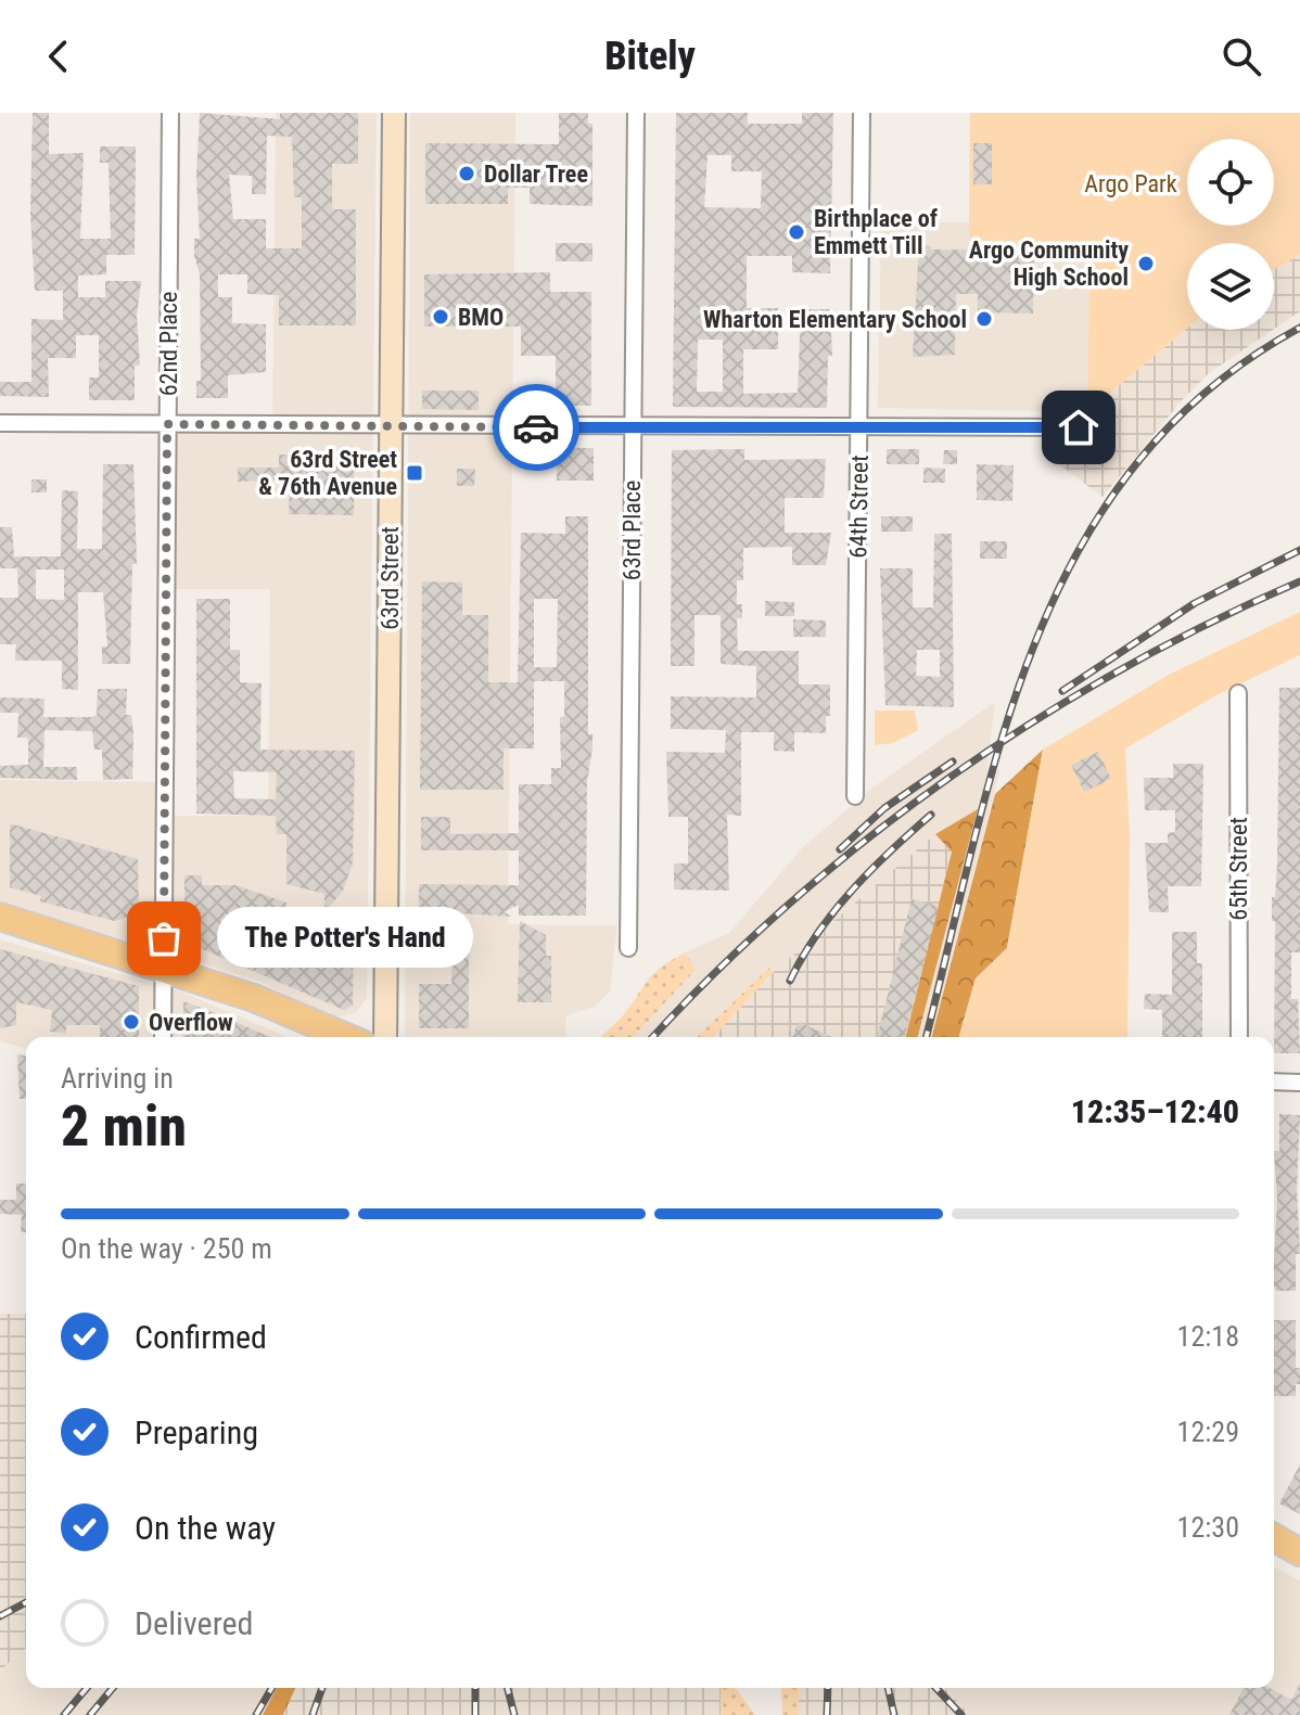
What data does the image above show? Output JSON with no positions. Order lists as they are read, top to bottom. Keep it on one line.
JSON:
{"streets":{"main road":["63rd Street"],"street":["62nd Place","64th Street","63rd Place","65th Street"]},"parks":["Argo Park"],"places":{"other":["Dollar Tree","Birthplace of Emmett Till","Argo Community High School","BMO","Wharton Elementary School","The Potter's Hand","Overflow"],"transit":["63rd Street & 76th Avenue"]},"page":{"header":"Bitely","bubble":"The Potter's Hand","heading":["2 min","Arriving in","12:35–12:40"],"bar":"On the way · 250 m","list":[["Confirmed","12:18"],["Preparing","12:29"],["On the way","12:30"],"Delivered"]}}
